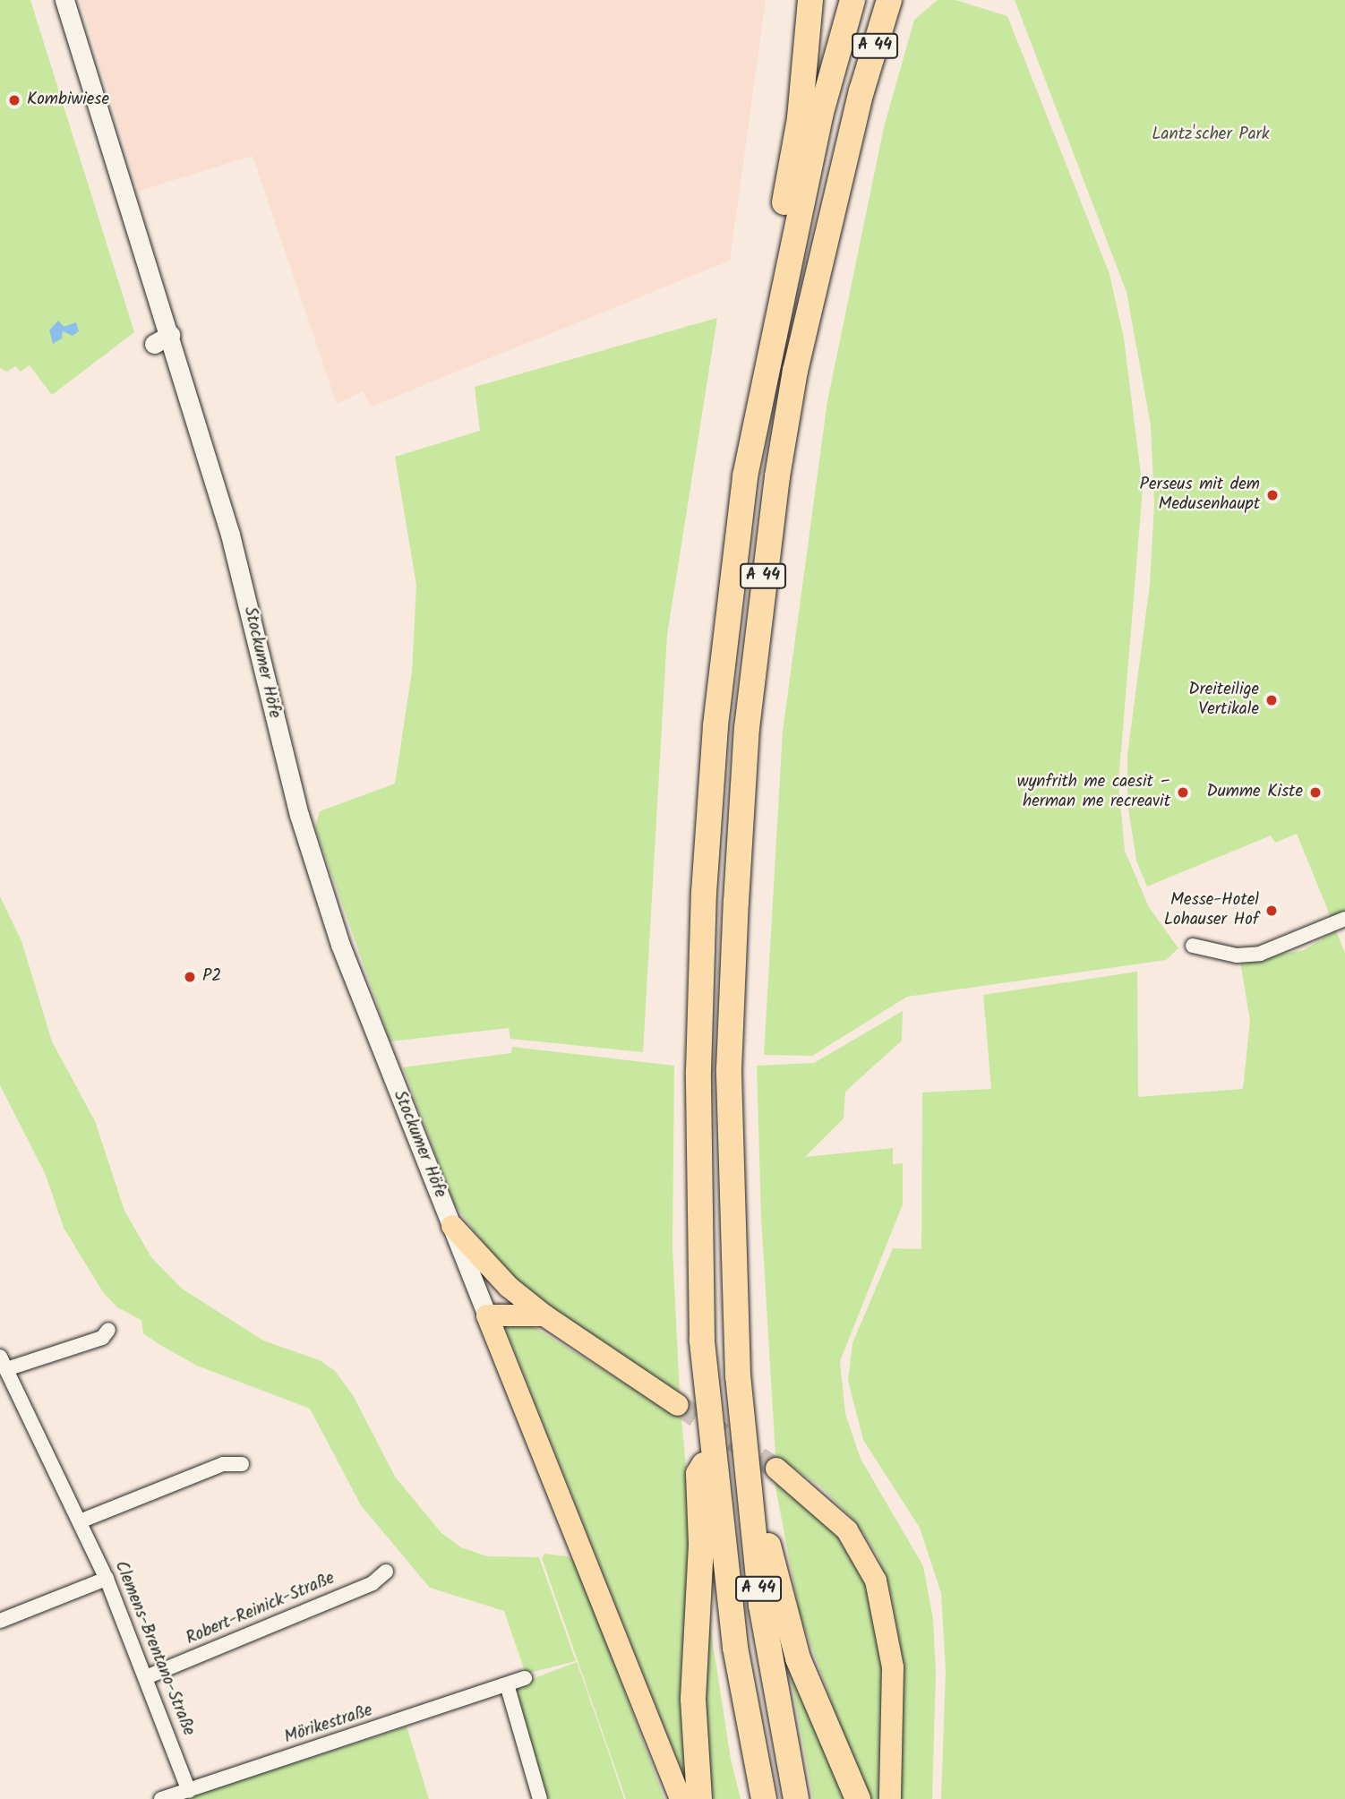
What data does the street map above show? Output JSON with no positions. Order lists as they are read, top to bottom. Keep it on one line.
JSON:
{"streets":{"highway":["A 44"],"street":["Stockumer Höfe","Robert-Reinick-Straße","Clemens-Brentano-Straße","Mörikestraße"]},"crossings":[["Robert-Reinick-Straße","Clemens-Brentano-Straße"],["Clemens-Brentano-Straße","Mörikestraße"]],"parks":["Lantz'scher Park"],"places":["Kombiwiese","Perseus mit dem Medusenhaupt","Dreiteilige Vertikale","wynfrith me caesit – herman me recreavit","Dumme Kiste","Messe-Hotel Lohauser Hof","P2"]}
